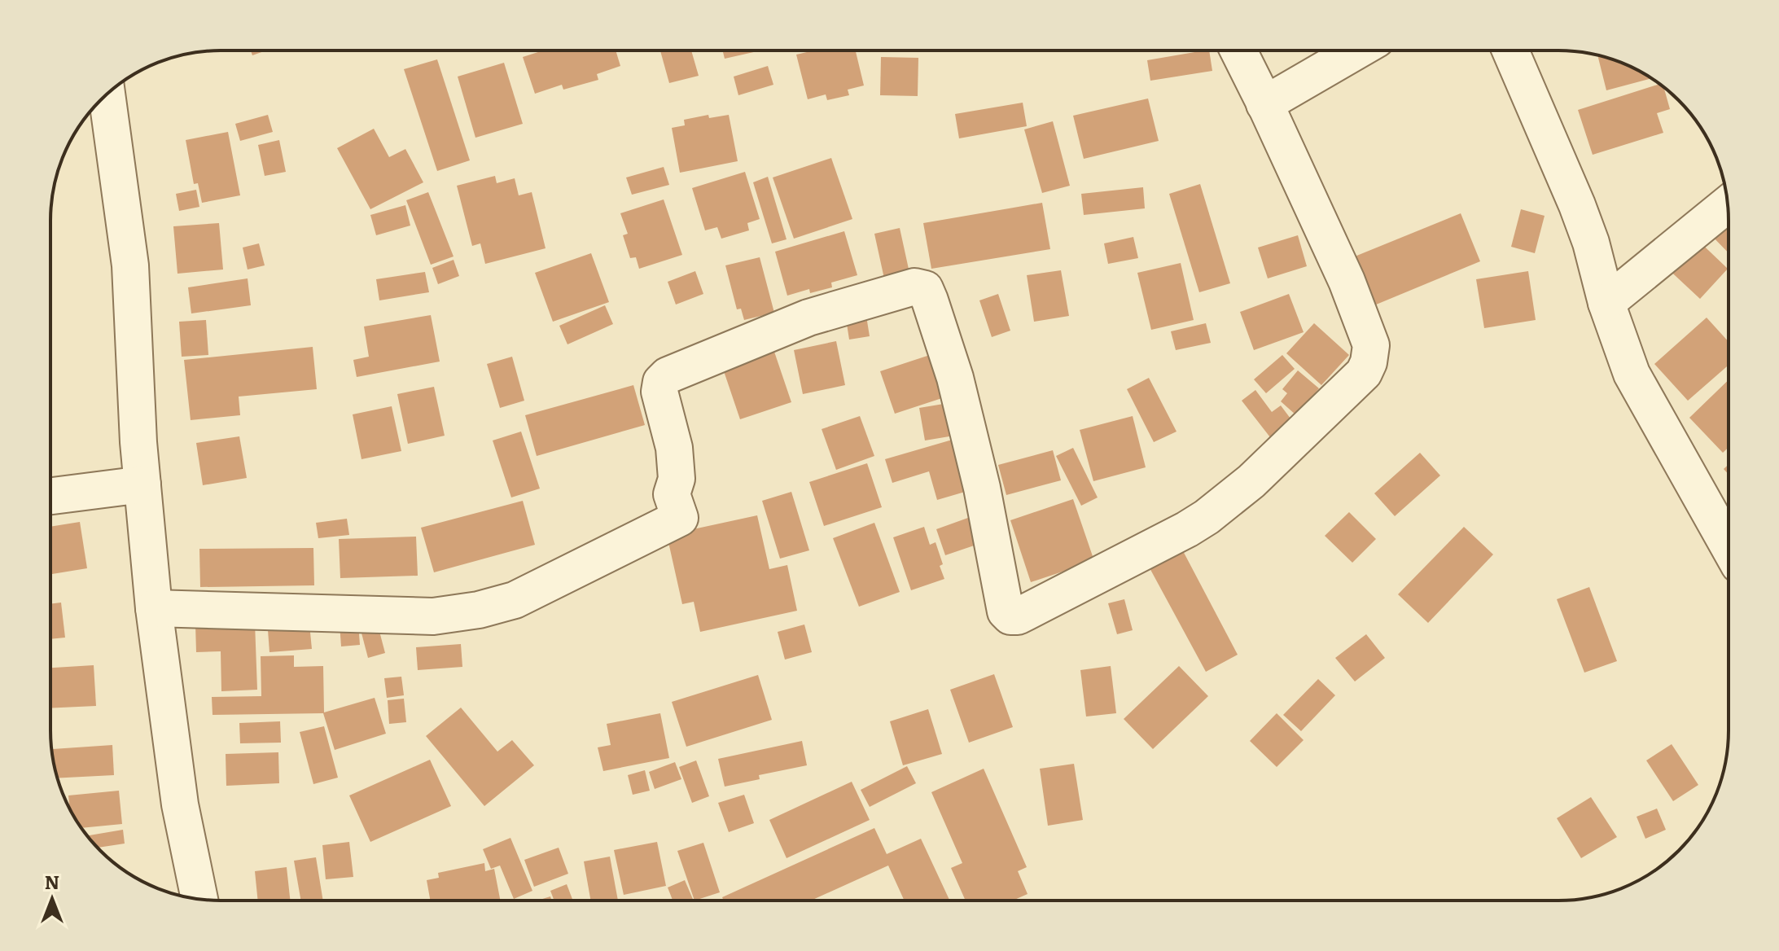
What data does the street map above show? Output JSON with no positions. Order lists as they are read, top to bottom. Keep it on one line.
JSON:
{"north":"top"}
